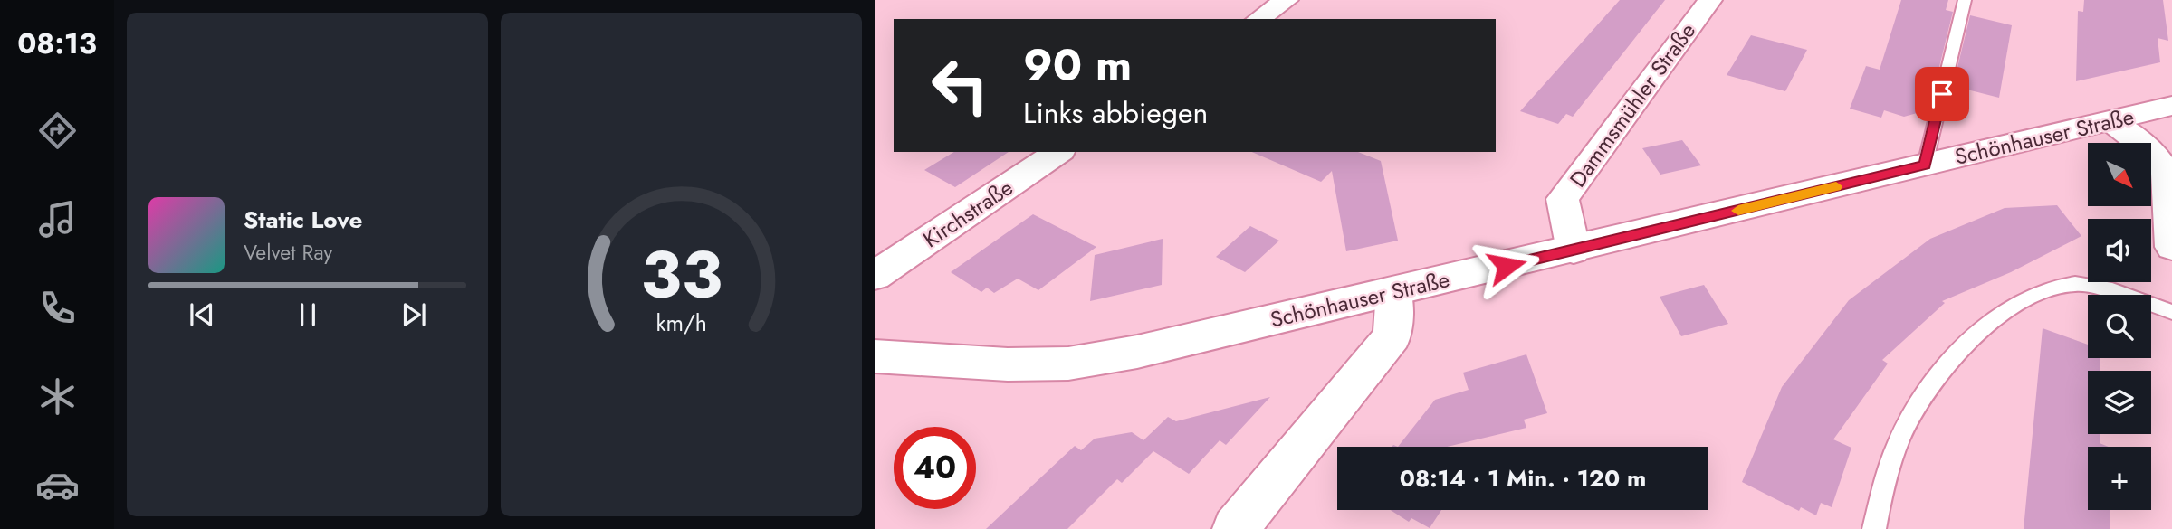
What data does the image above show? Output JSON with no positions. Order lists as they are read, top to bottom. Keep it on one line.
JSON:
{"streets":{"street":["Dammsmühler Straße","Schönhauser Straße","Kirchstraße"]},"crossings":[["Dammsmühler Straße","Schönhauser Straße"]],"north":"bottom right","page":{"tabs":"08:13","turn":["90 m","Links abbiegen"],"map_buttons":"+","song":["Static Love","Velvet Ray"],"limit":"40","trip":"08:14 · 1 Min. · 120 m","gauge":["33","km/h"]}}
